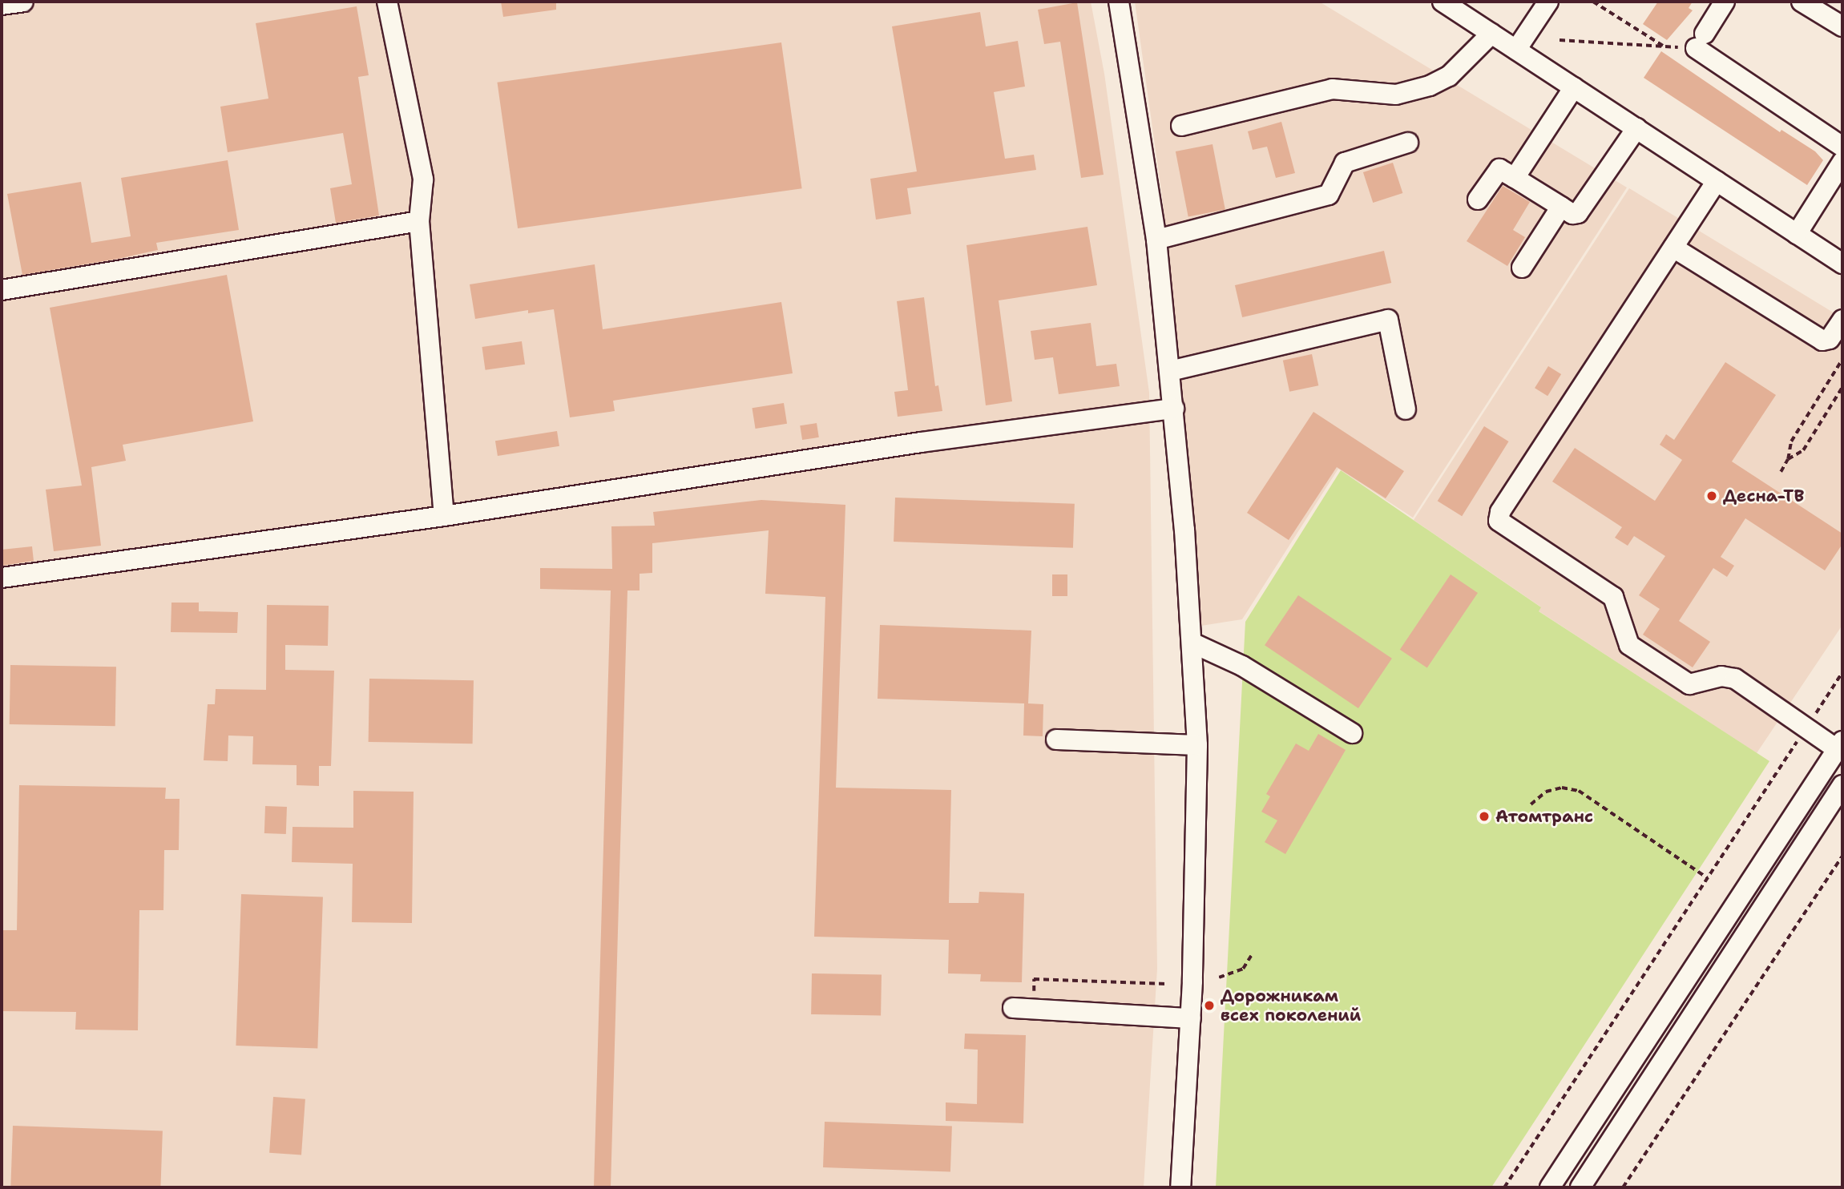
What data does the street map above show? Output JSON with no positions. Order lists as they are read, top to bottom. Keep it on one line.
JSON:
{"places":["Десна-ТВ","Атомтранс","Дорожникам всех поколений"]}
